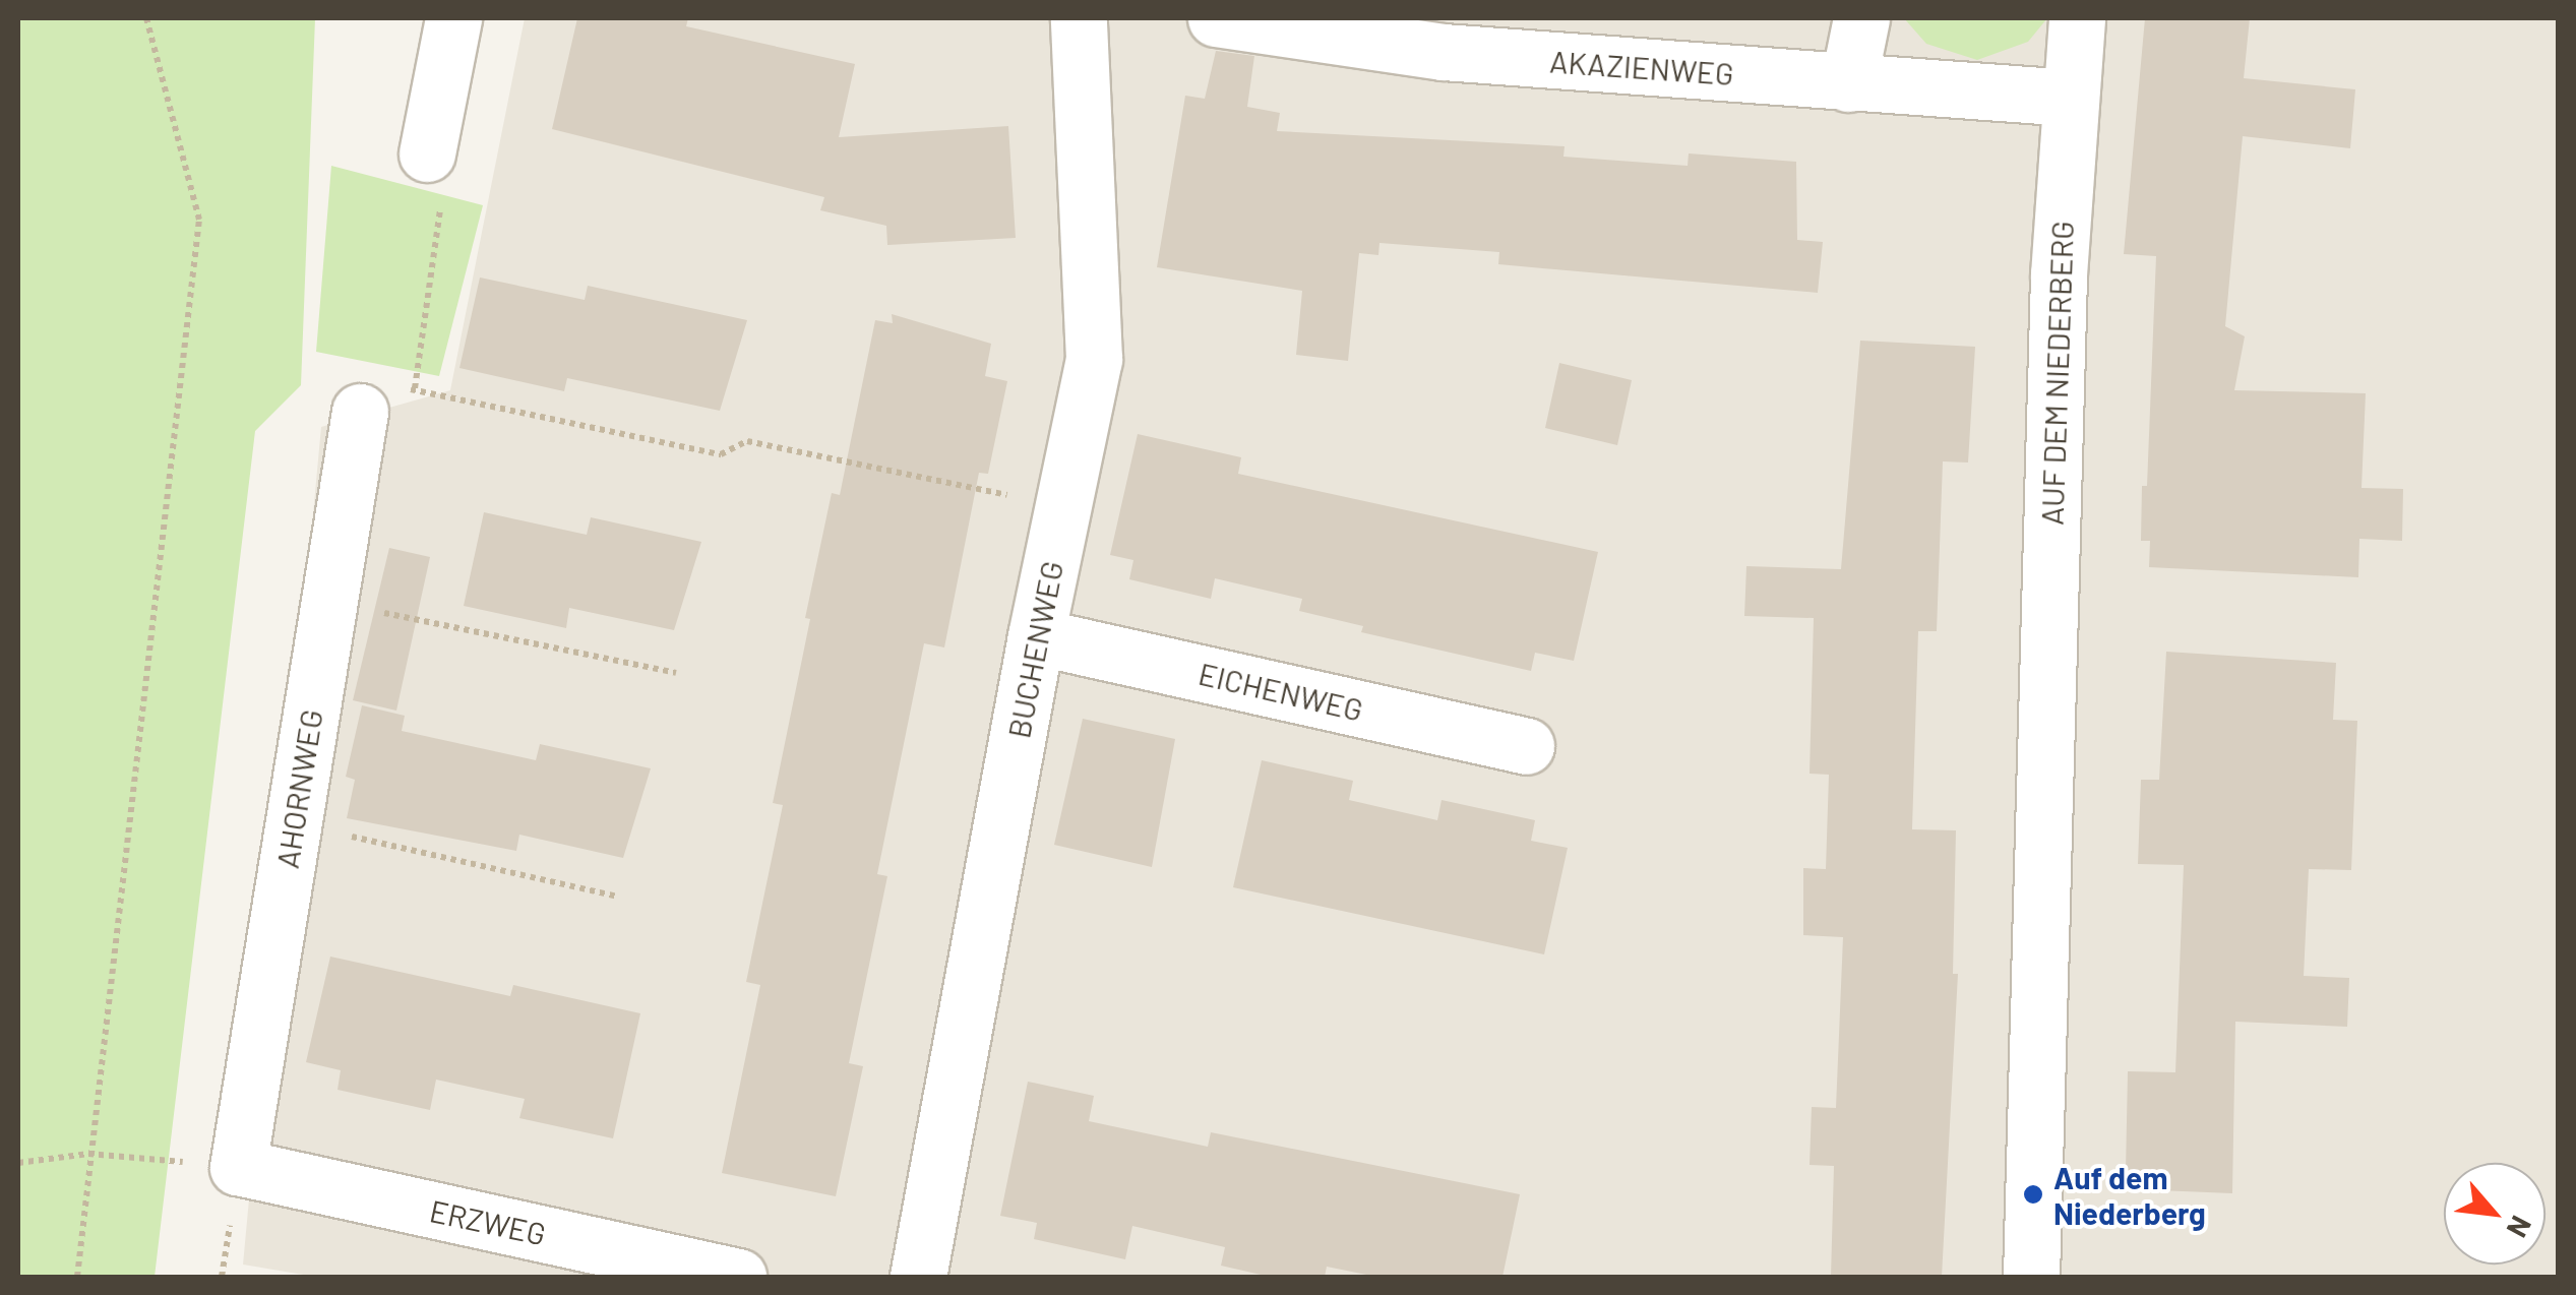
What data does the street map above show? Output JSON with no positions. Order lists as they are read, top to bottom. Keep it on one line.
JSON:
{"streets":{"street":["AKAZIENWEG","AUF DEM NIEDERBERG","BUCHENWEG","EICHENWEG","AHORNWEG","ERZWEG"]},"crossings":[["AKAZIENWEG","AUF DEM NIEDERBERG"],["BUCHENWEG","EICHENWEG"],["AHORNWEG","ERZWEG"]],"places":["Auf dem Niederberg"],"north":"bottom right"}
